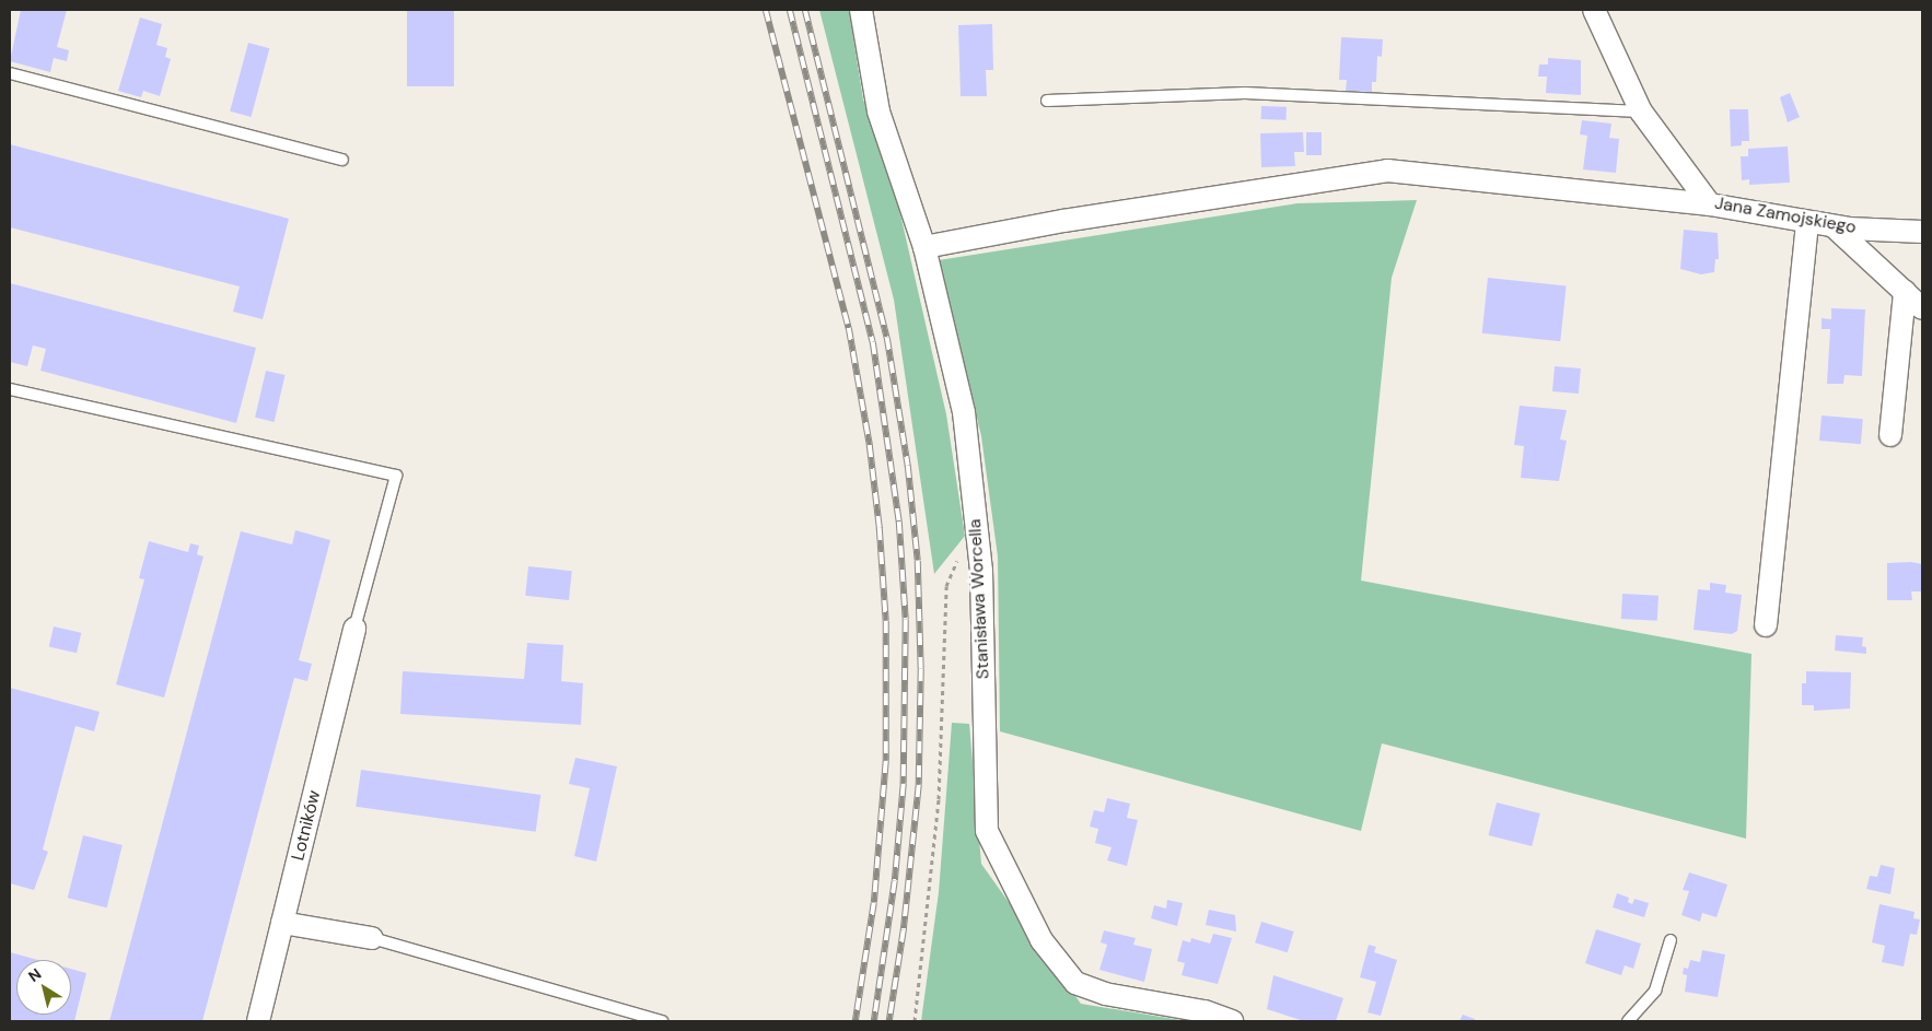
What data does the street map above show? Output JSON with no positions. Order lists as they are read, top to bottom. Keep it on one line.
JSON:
{"streets":{"street":["Jana Zamojskiego","Stanisława Worcella","Lotników"]},"north":"top left"}
